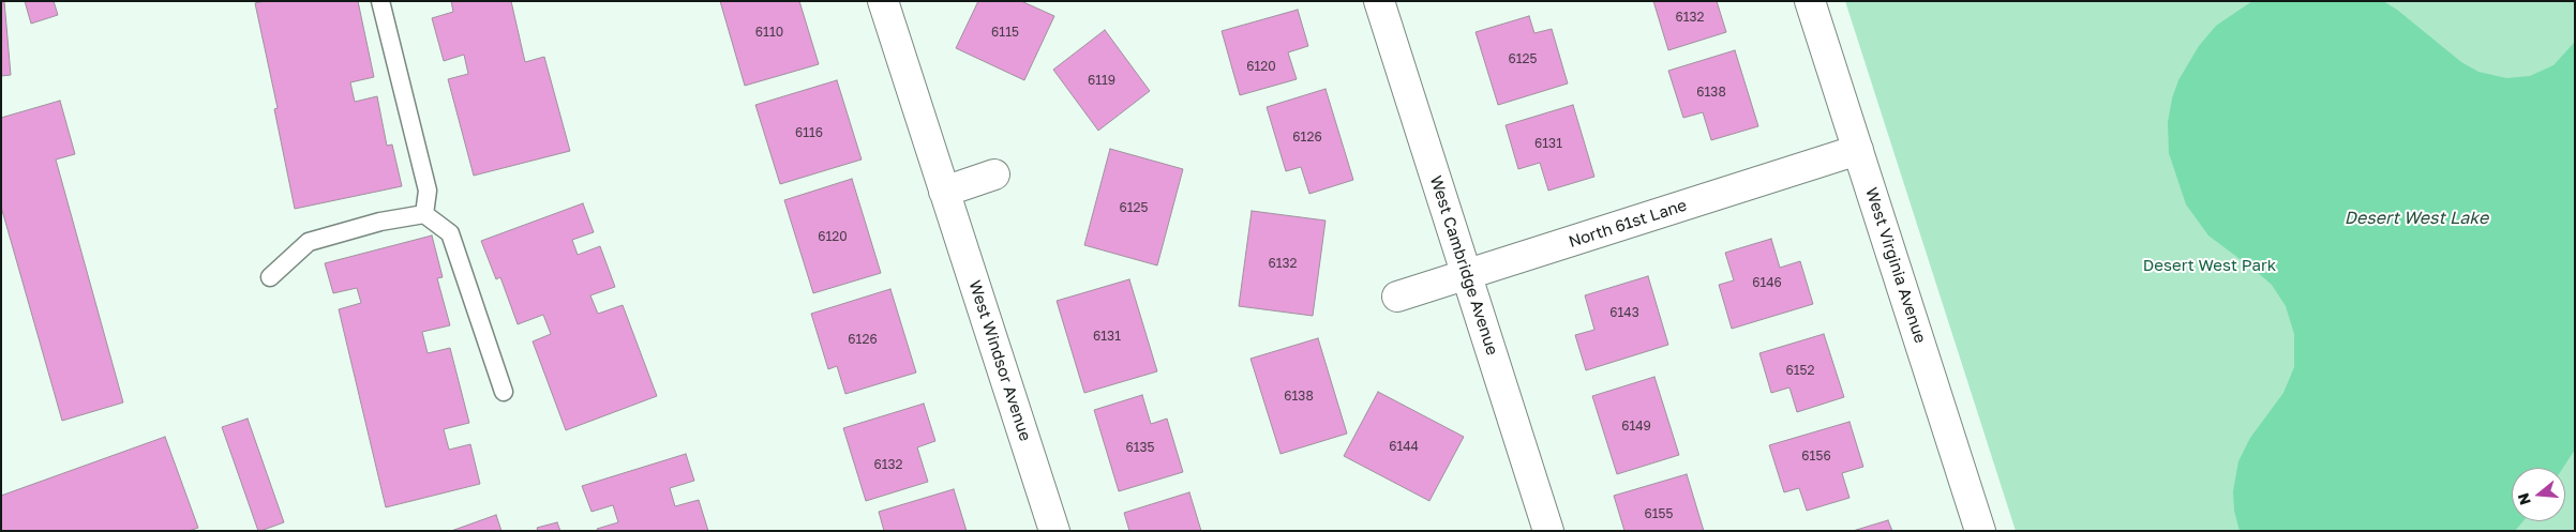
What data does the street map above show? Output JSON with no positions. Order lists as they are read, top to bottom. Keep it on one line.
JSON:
{"streets":{"street":["North 61st Lane","West Cambridge Avenue","West Virginia Avenue","West Windsor Avenue"]},"crossings":[["North 61st Lane","West Cambridge Avenue"],["North 61st Lane","West Virginia Avenue"]],"water":["Desert West Lake"],"parks":["Desert West Park"],"house_numbers":["6132","6110","6115","6125","6120","6119","6138","6116","6126","6131","6125","6120","6132","6146","6143","6131","6126","6152","6138","6149","6144","6135","6156","6132","6155"],"north":"left"}
